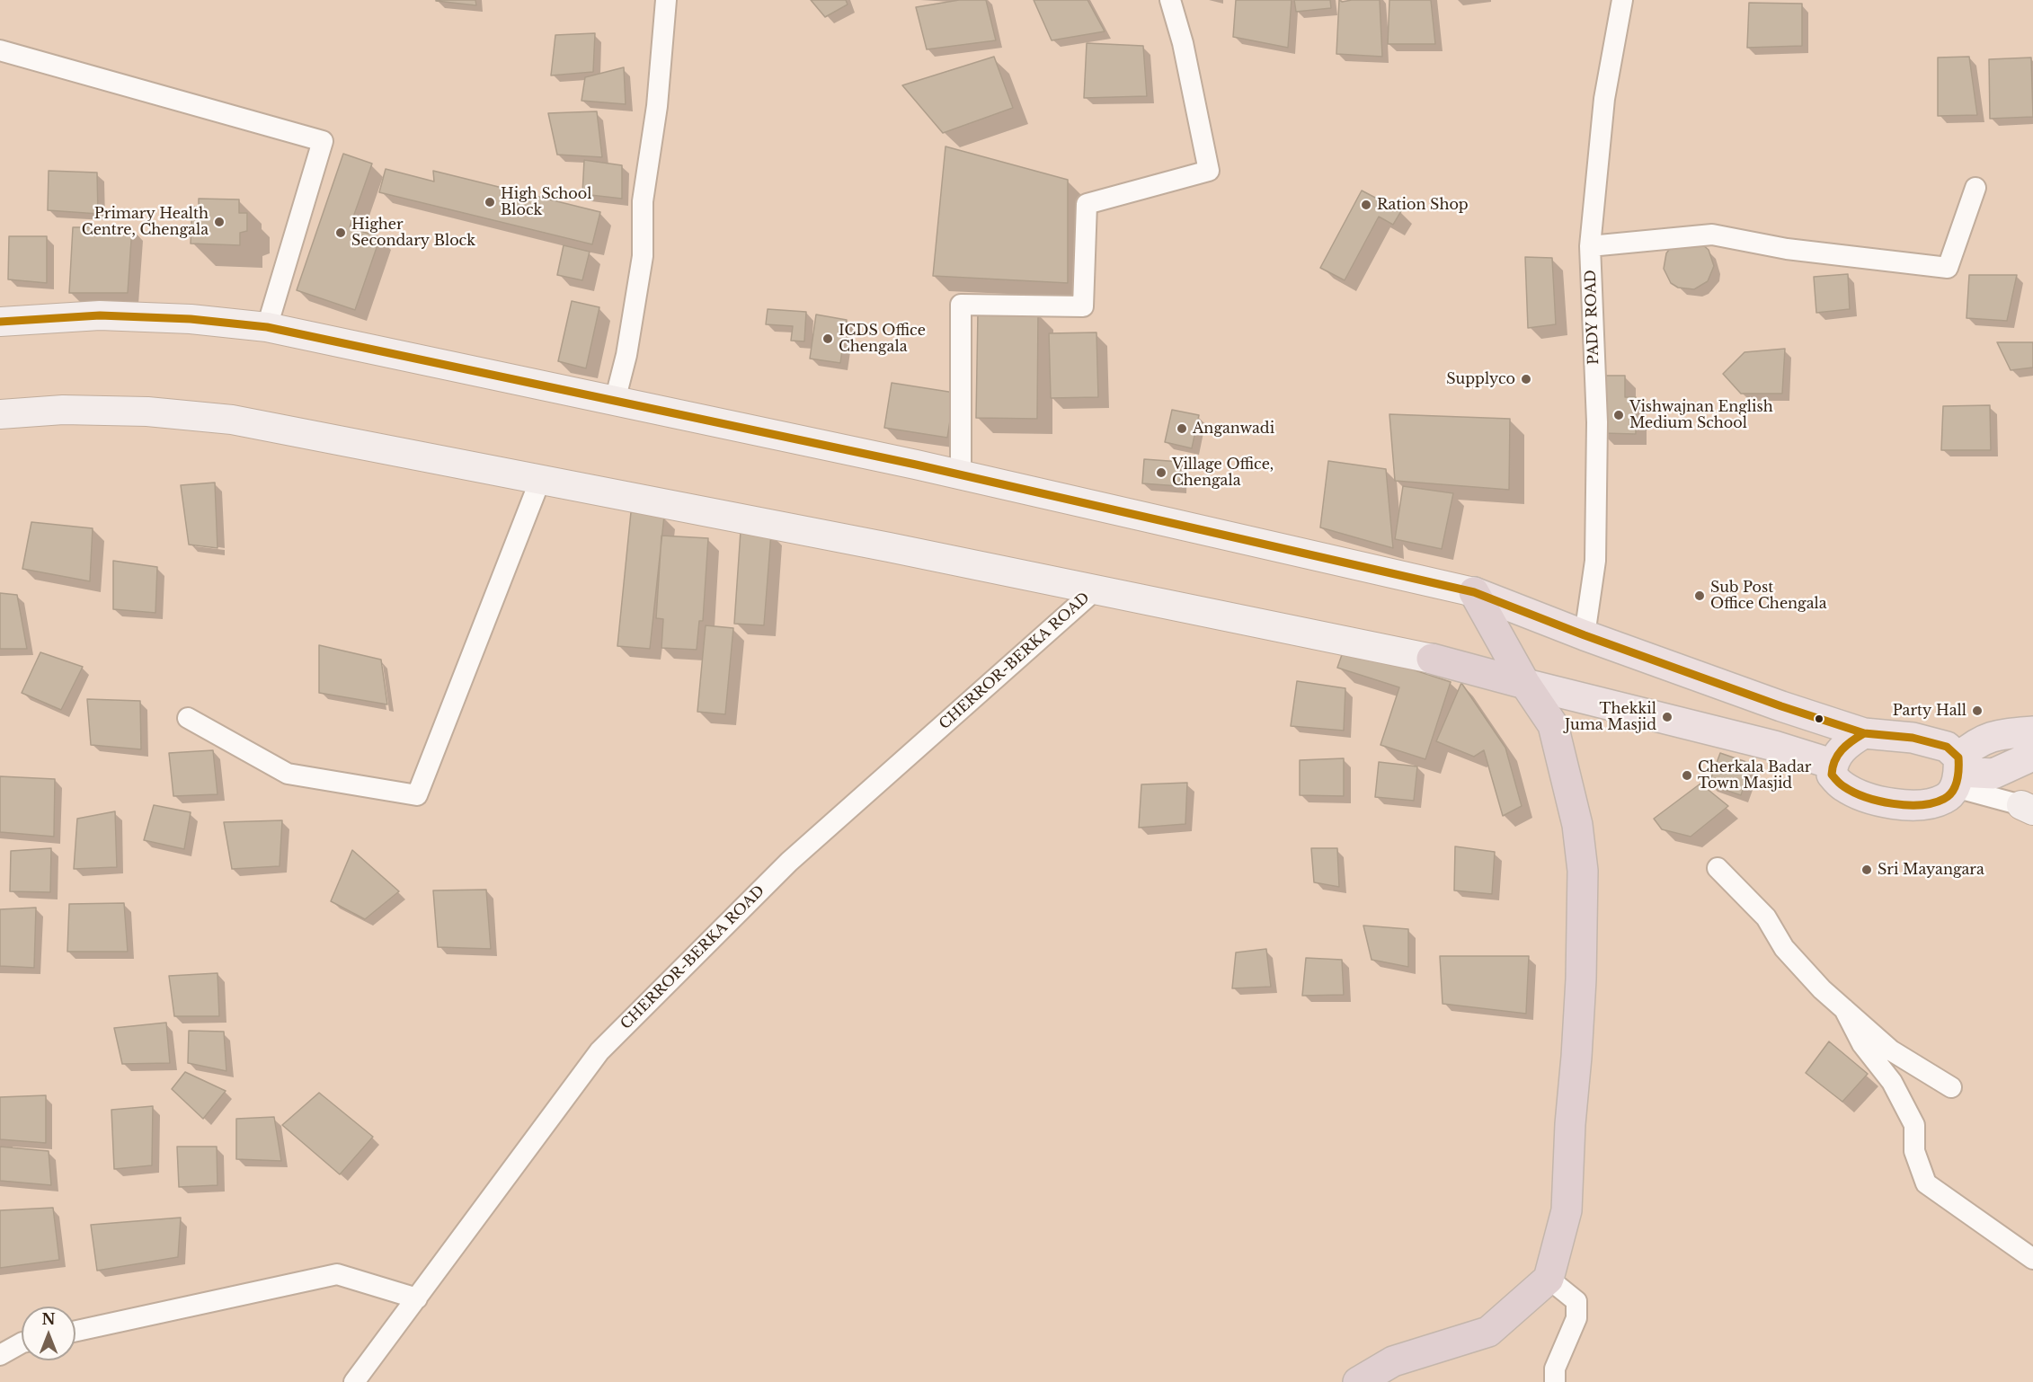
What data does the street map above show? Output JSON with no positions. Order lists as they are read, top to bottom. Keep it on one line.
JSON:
{"streets":{"street":["PADY ROAD","CHERROR-BERKA ROAD"]},"places":["High School Block","Ration Shop","Primary Health Centre, Chengala","Higher Secondary Block","ICDS Office Chengala","Supplyco","Vishwajnan English Medium School","Anganwadi","Village Office, Chengala","Sub Post Office Chengala","Party Hall","Thekkil Juma Masjid","Cherkala Badar Town Masjid","Sri Mayangara"],"north":"top"}
